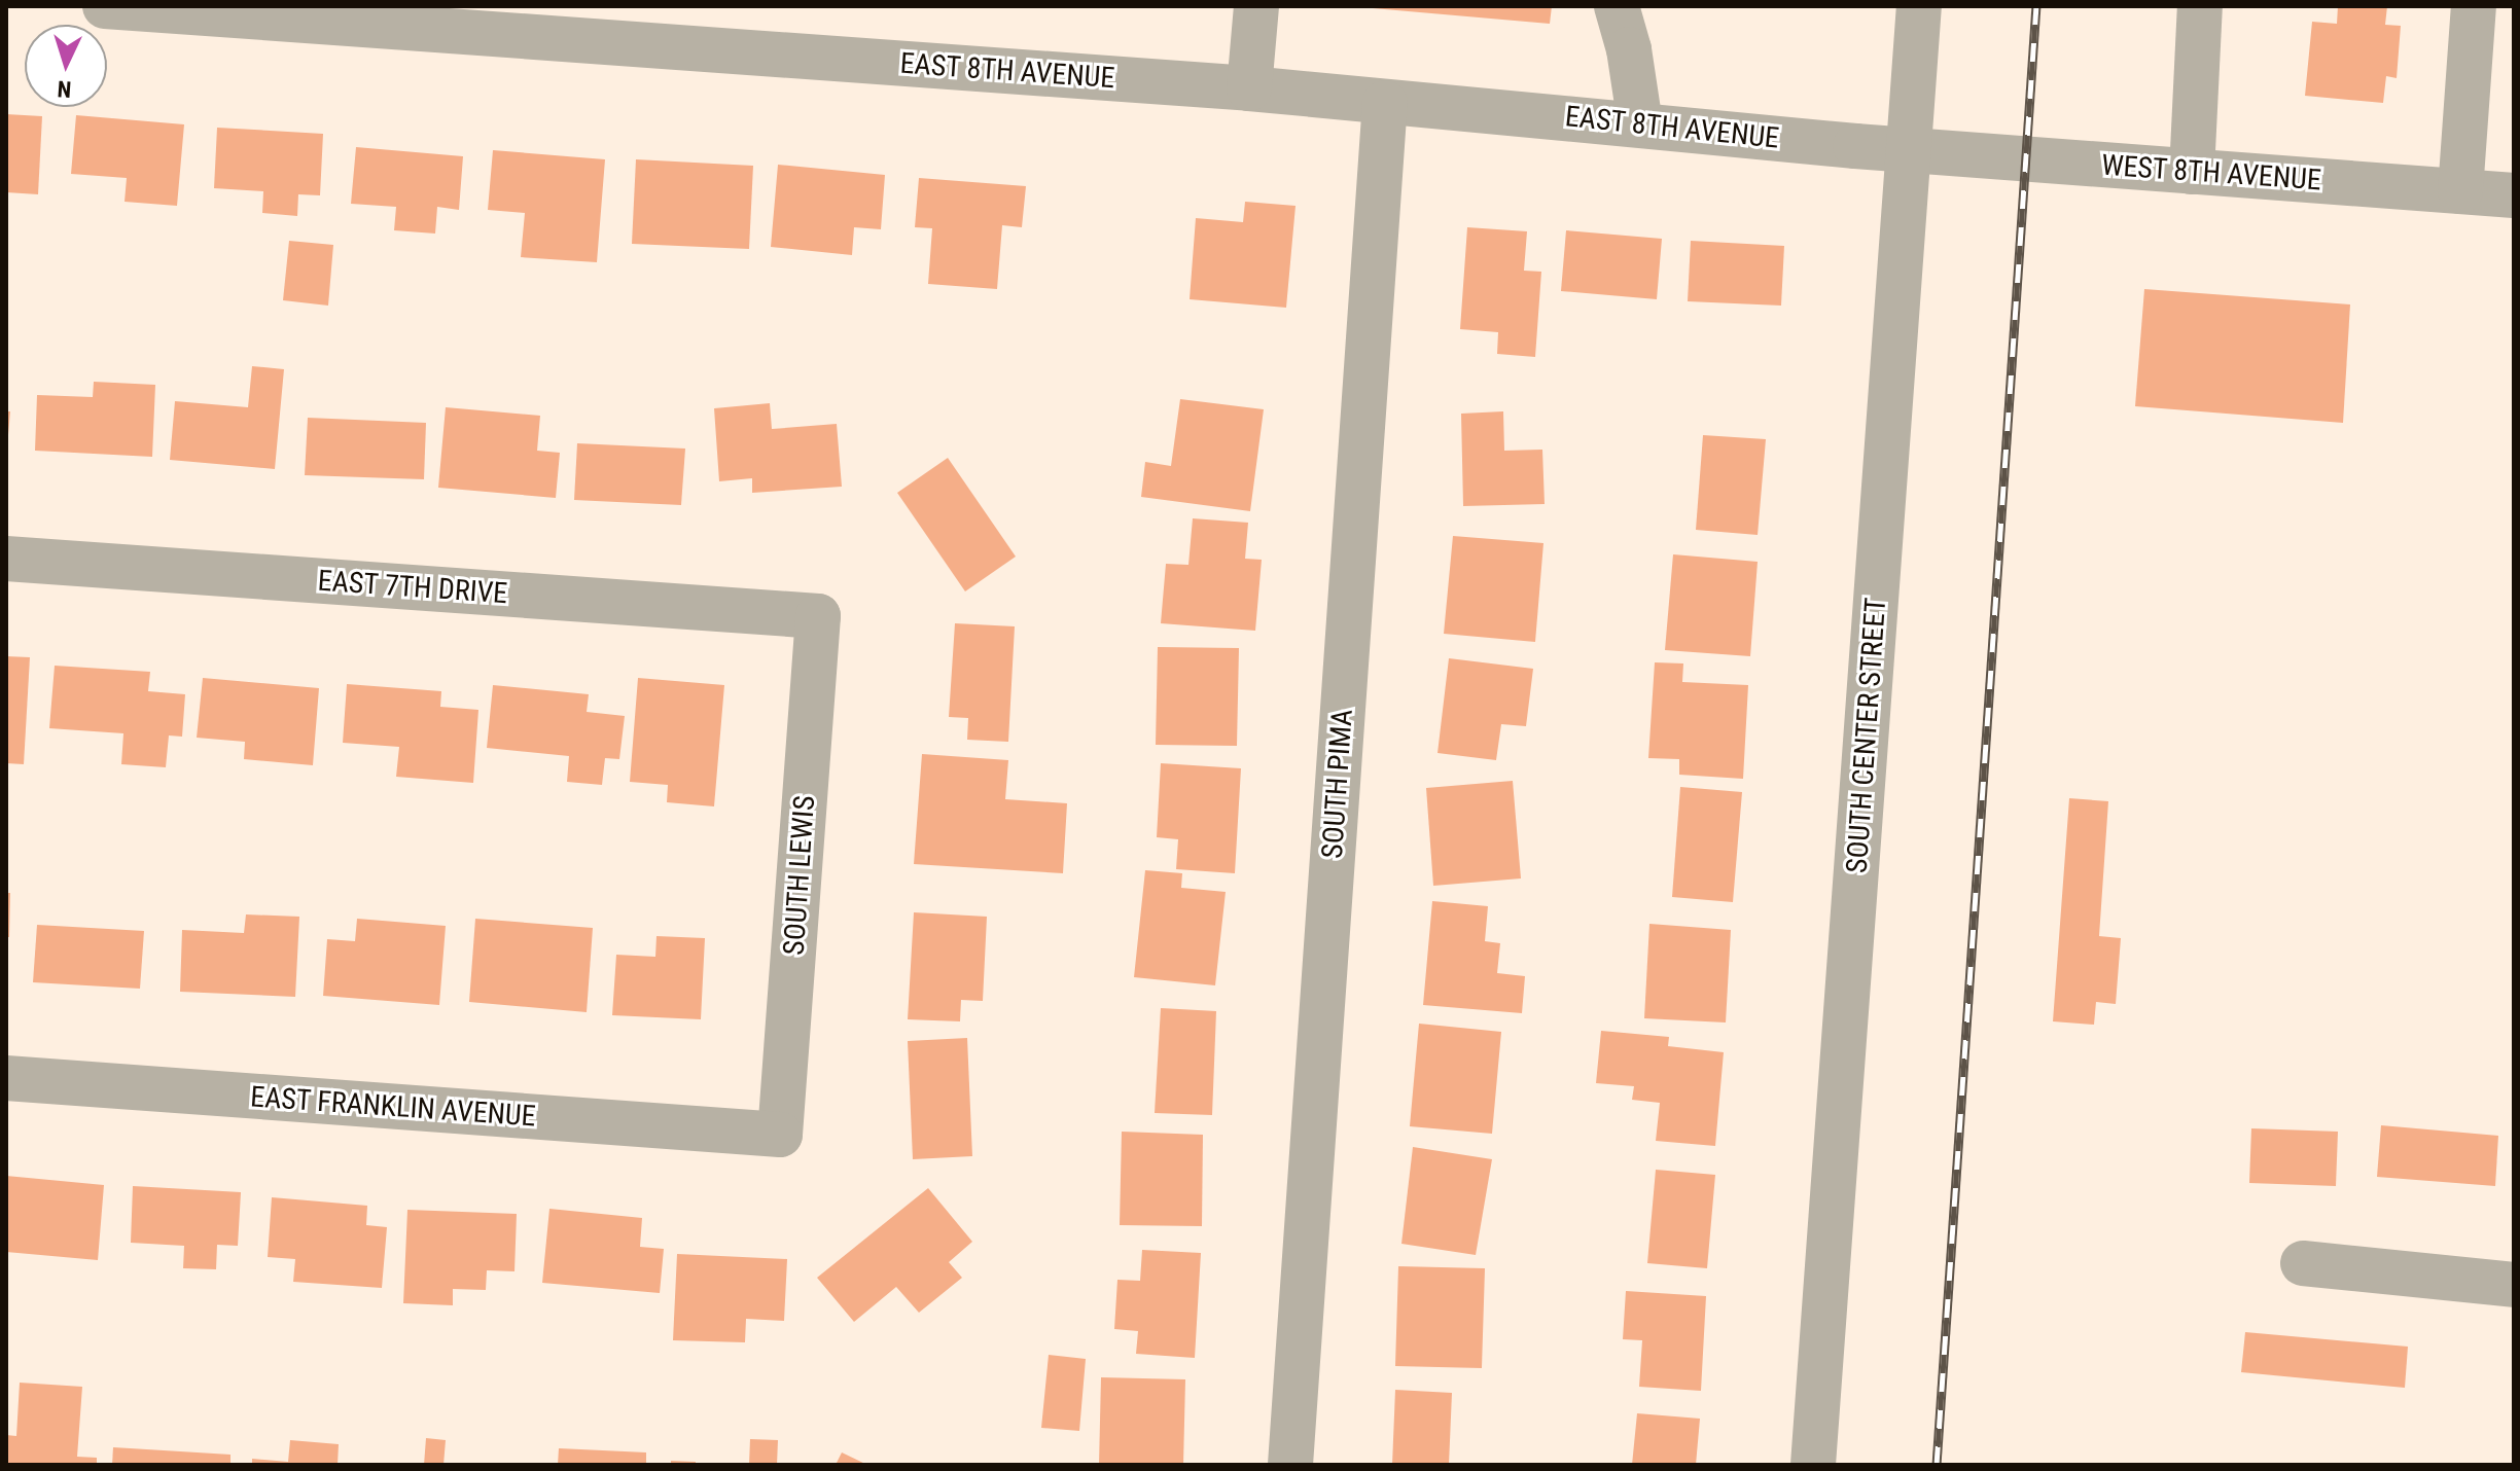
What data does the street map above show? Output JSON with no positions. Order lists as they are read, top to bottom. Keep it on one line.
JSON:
{"streets":{"street":["EAST 8TH AVENUE","WEST 8TH AVENUE","EAST 7TH DRIVE","SOUTH CENTER STREET","SOUTH PIMA","SOUTH LEWIS","EAST FRANKLIN AVENUE"]},"crossings":[["EAST 8TH AVENUE","WEST 8TH AVENUE"],["EAST 8TH AVENUE","SOUTH CENTER STREET"],["EAST 8TH AVENUE","SOUTH PIMA"],["WEST 8TH AVENUE","SOUTH CENTER STREET"],["EAST 7TH DRIVE","SOUTH LEWIS"],["SOUTH LEWIS","EAST FRANKLIN AVENUE"]],"north":"bottom"}
